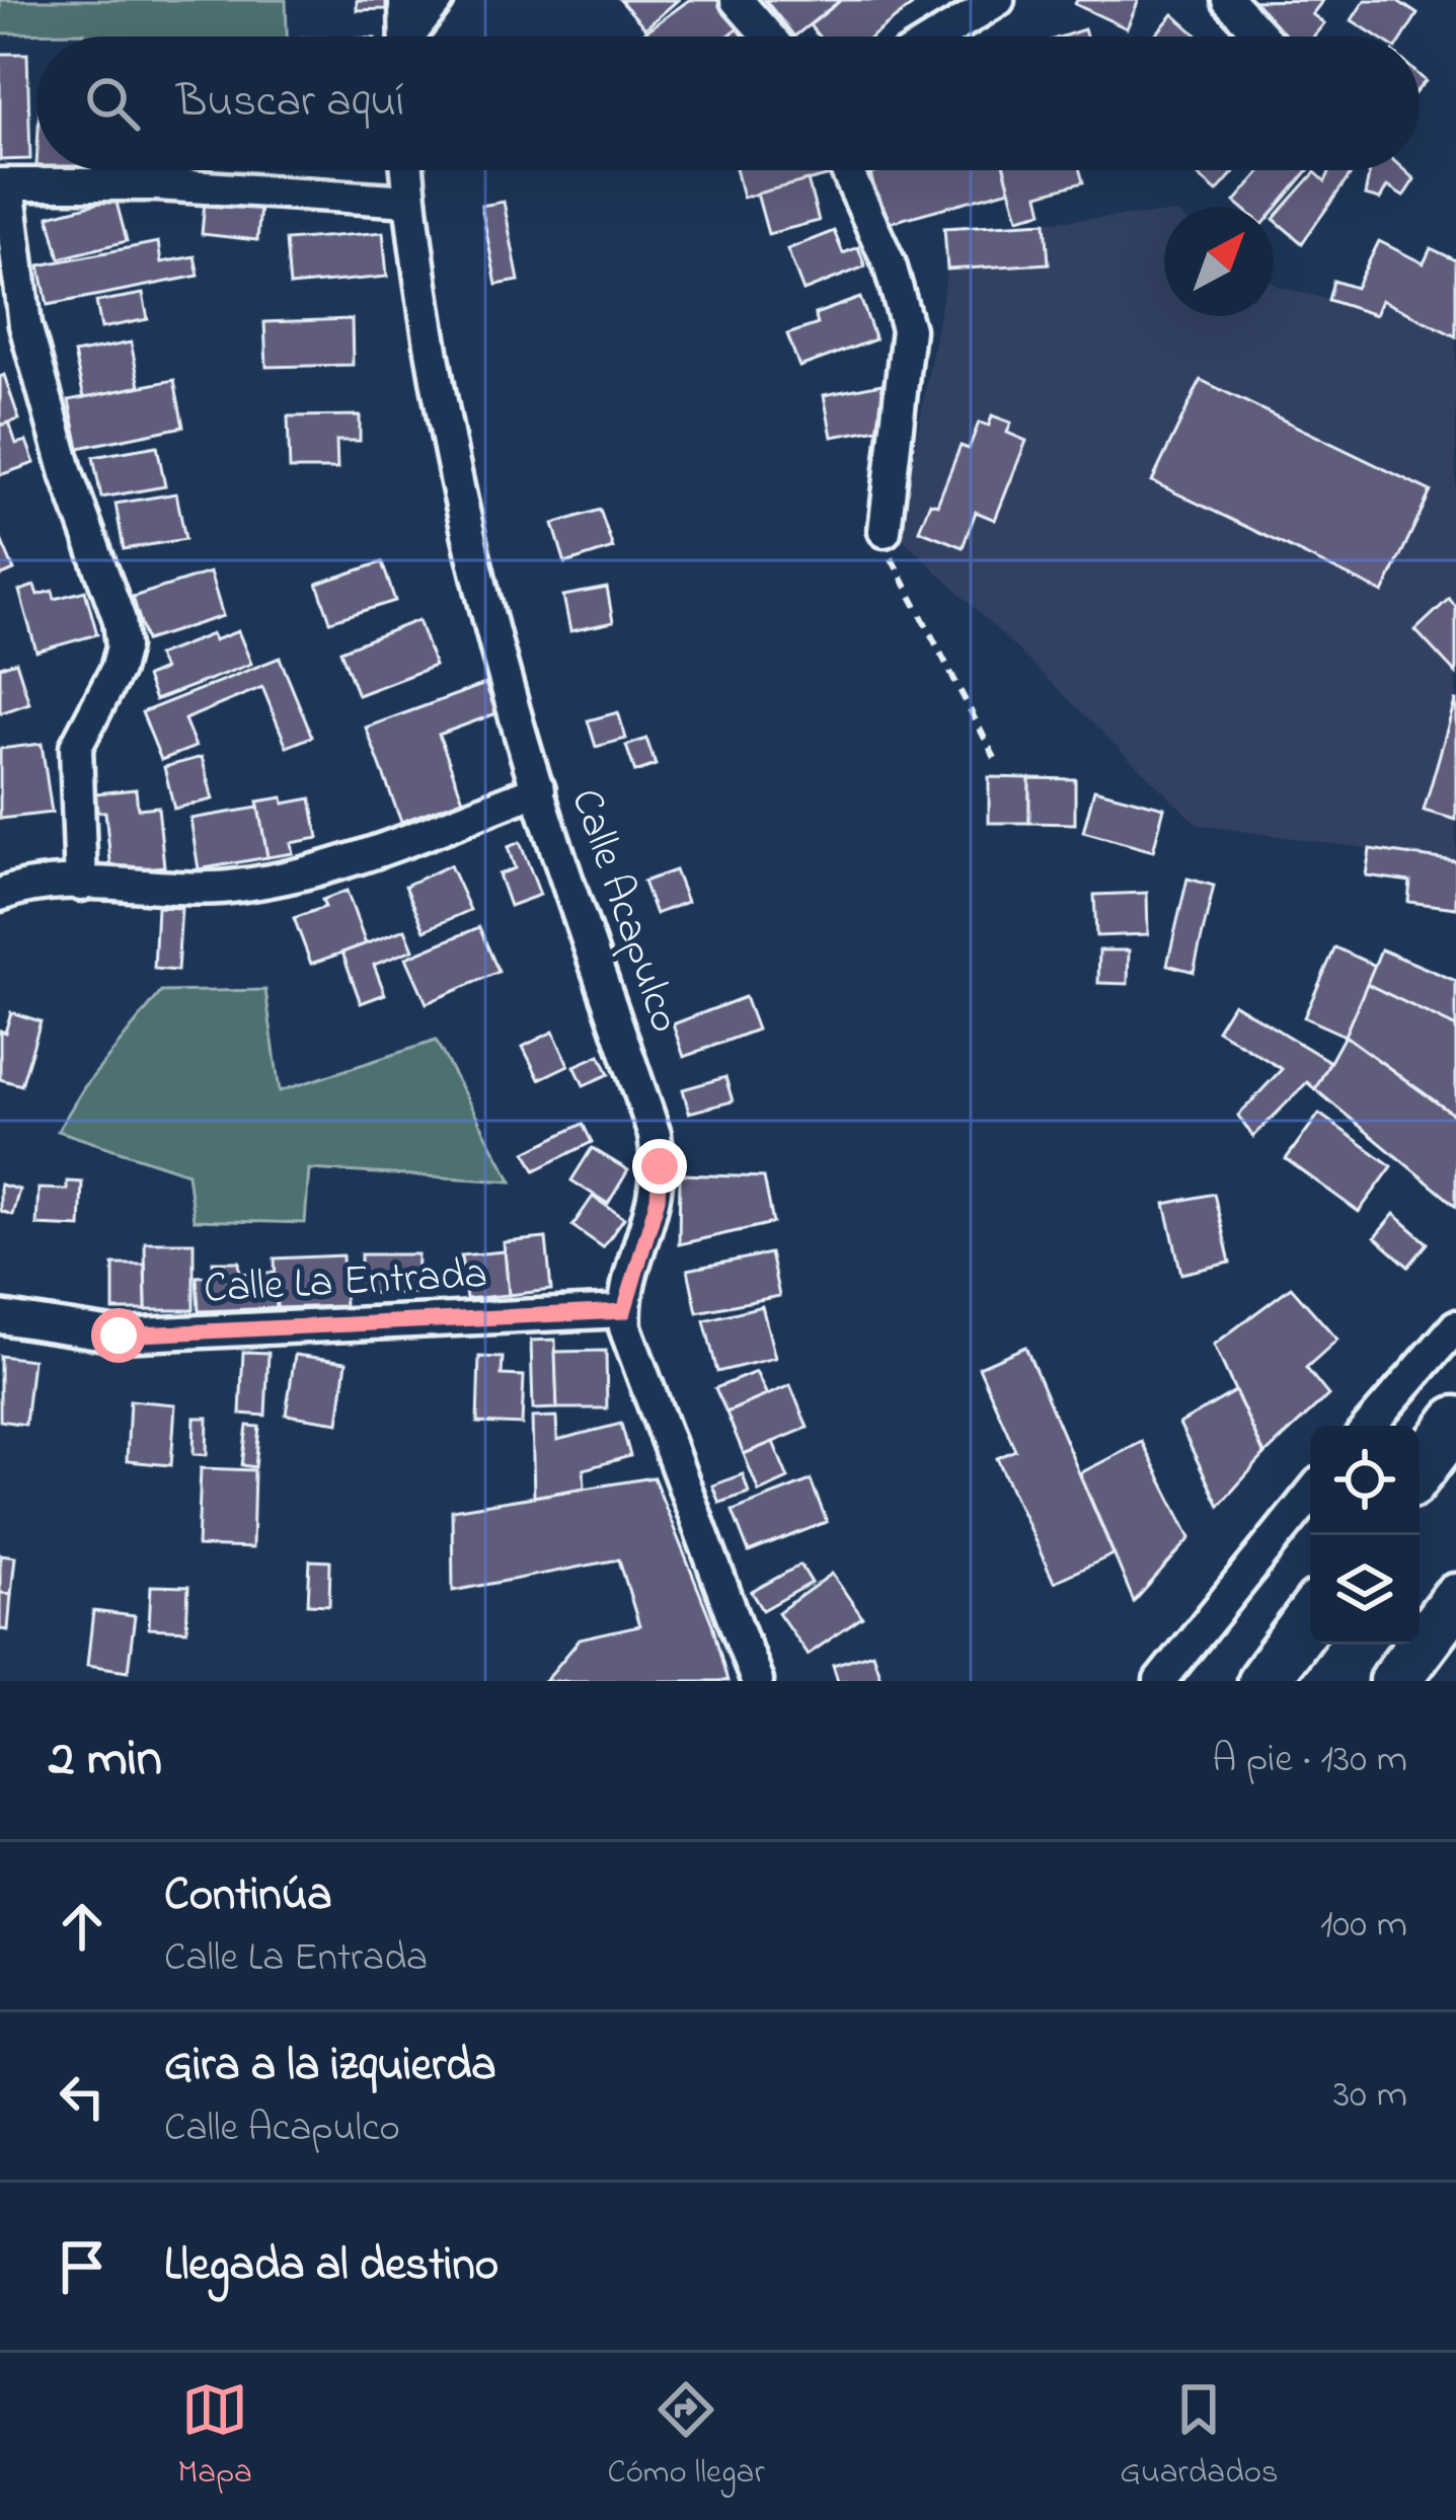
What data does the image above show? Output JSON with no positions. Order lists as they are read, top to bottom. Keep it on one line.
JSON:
{"streets":{"street":["Calle Acapulco","Calle La Entrada"]},"crossings":[["Calle Acapulco","Calle La Entrada"]],"north":"top right","page":{"search":"Buscar aquí","heading":["2 min","A pie · 130 m"],"list":[["Continúa","Calle La Entrada","100 m"],["Gira a la izquierda","Calle Acapulco","30 m"],"Llegada al destino"],"nav":["Mapa","Cómo llegar","Guardados"]}}
